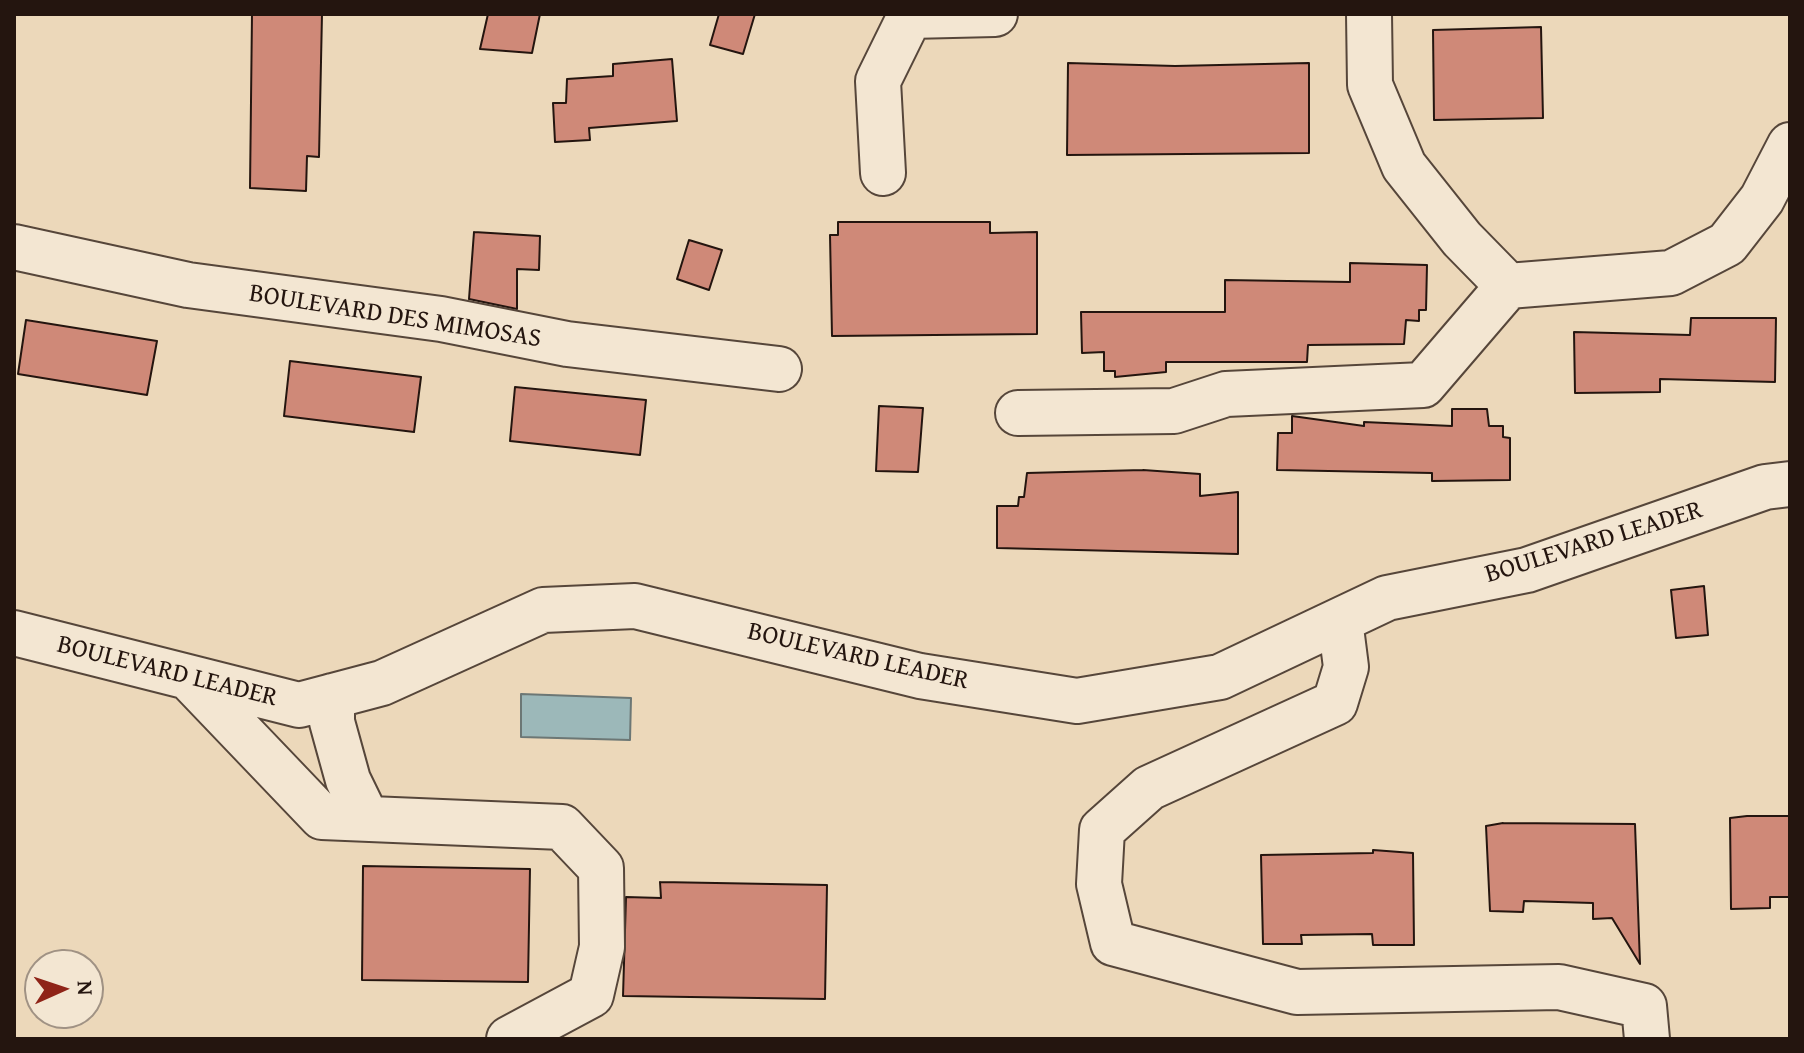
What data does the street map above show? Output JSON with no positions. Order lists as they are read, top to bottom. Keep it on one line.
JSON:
{"streets":{"street":["BOULEVARD DES MIMOSAS","BOULEVARD LEADER"]},"north":"right"}
